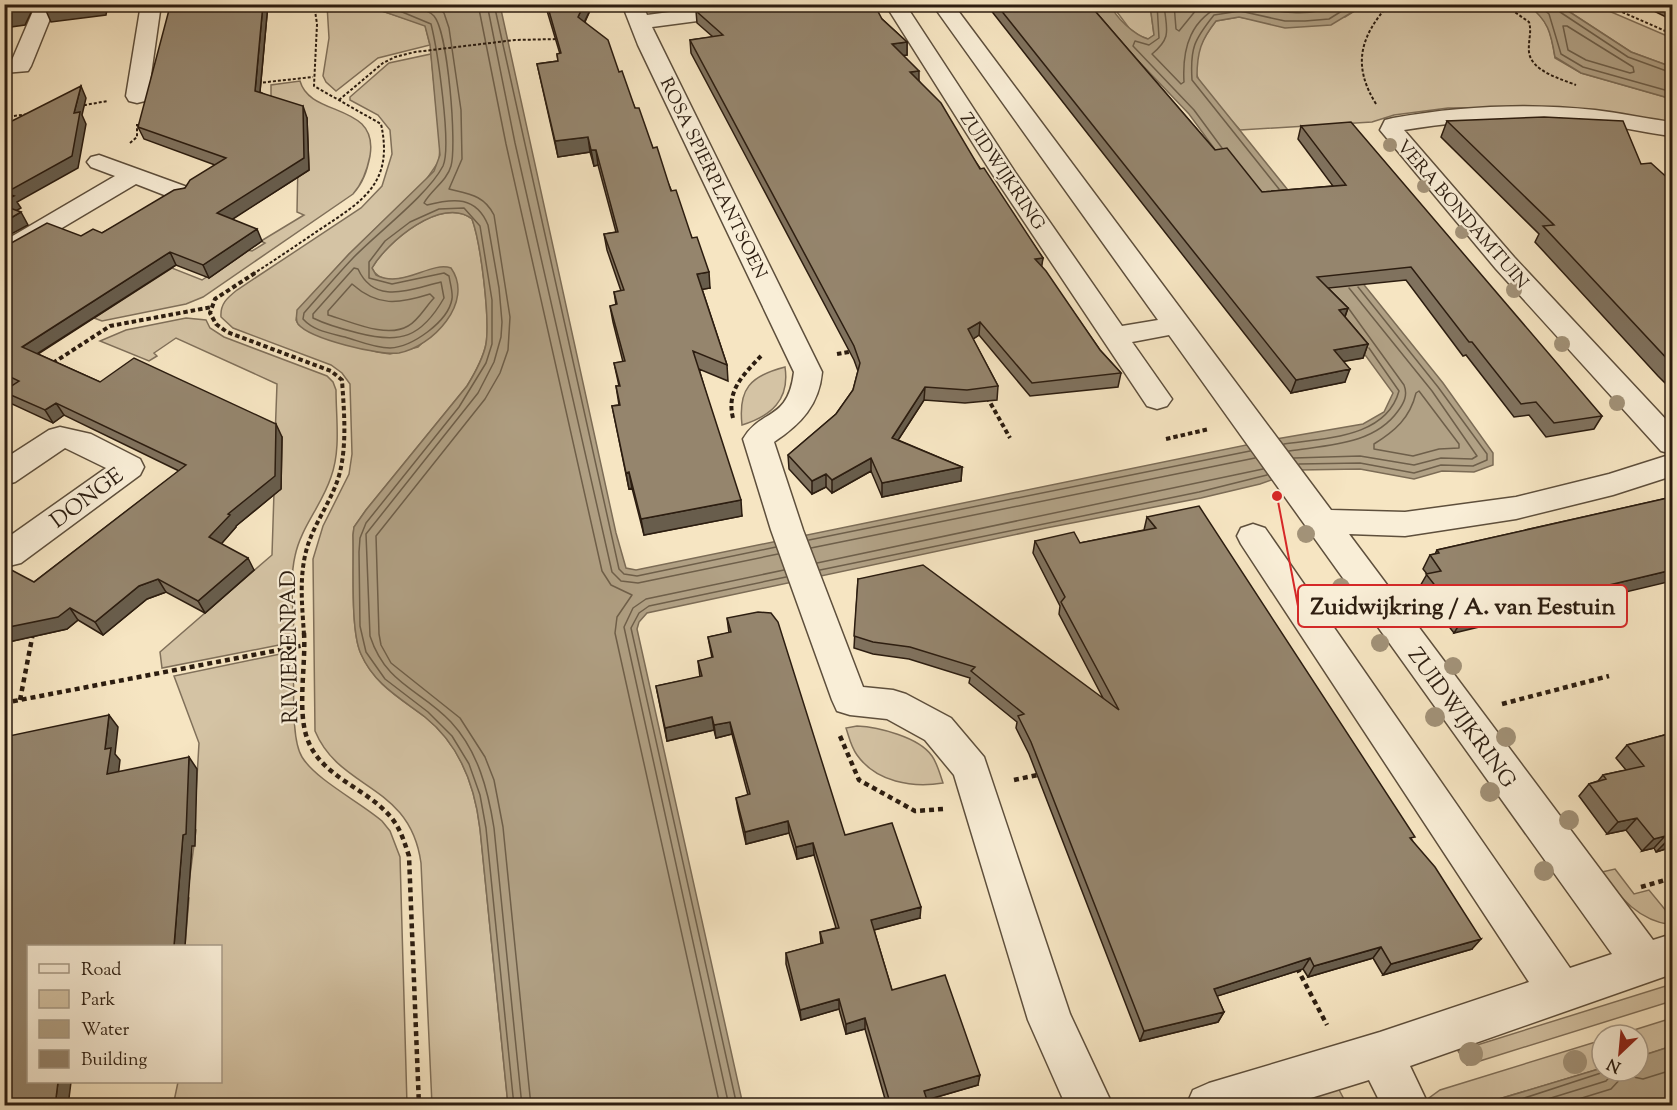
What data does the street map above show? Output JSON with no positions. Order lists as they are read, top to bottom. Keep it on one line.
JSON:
{"streets":{"street":["ZUIDWIJKRING","ROSA SPIERPLANTSOEN","VERA BONDAMTUIN","DONGE"],"path":["RIVIERENPAD"]},"places":["Zuidwijkring / A. van Eestuin"],"legend":["Road","Park","Water","Building"],"north":"bottom left"}
